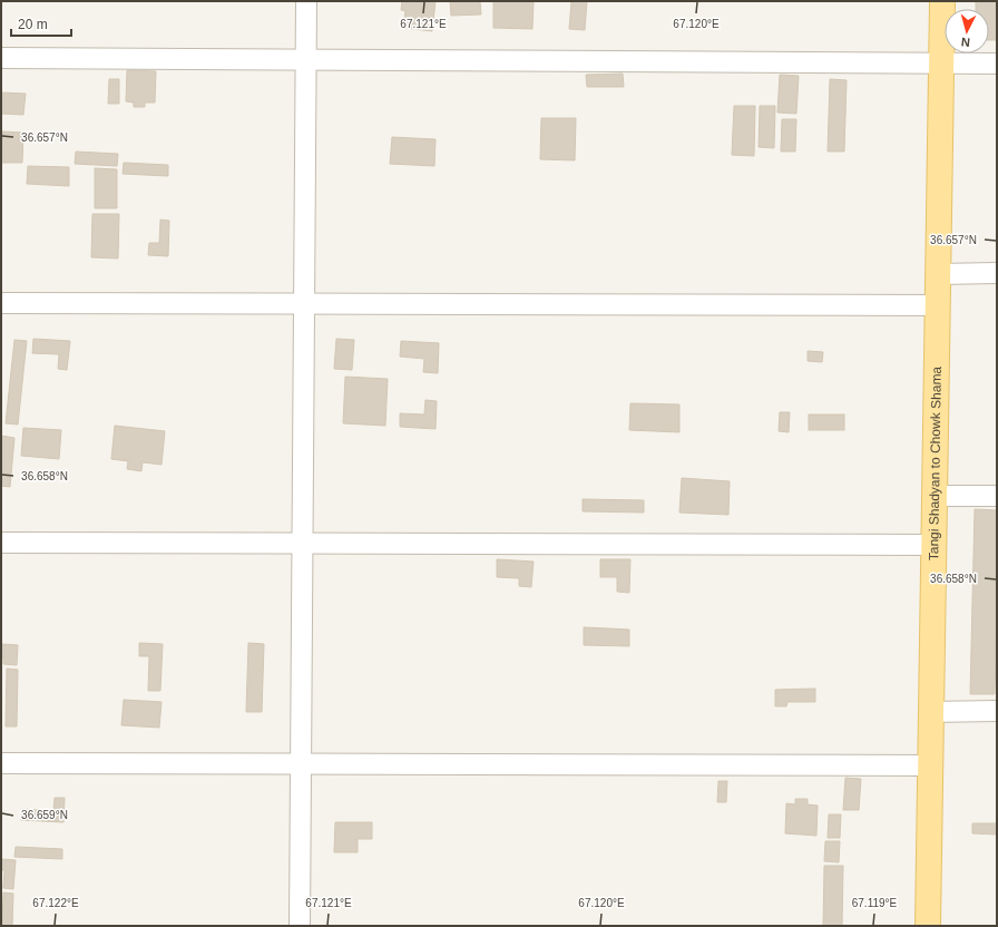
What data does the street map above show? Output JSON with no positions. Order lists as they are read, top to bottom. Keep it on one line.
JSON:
{"streets":{"main road":["Tangi Shadyan to Chowk Shama"]},"scale_bar":"20 m","north":"bottom","coordinates":["67.121°E","67.120°E","36.657°N","36.658°N","36.659°N","67.122°E","67.119°E"]}
